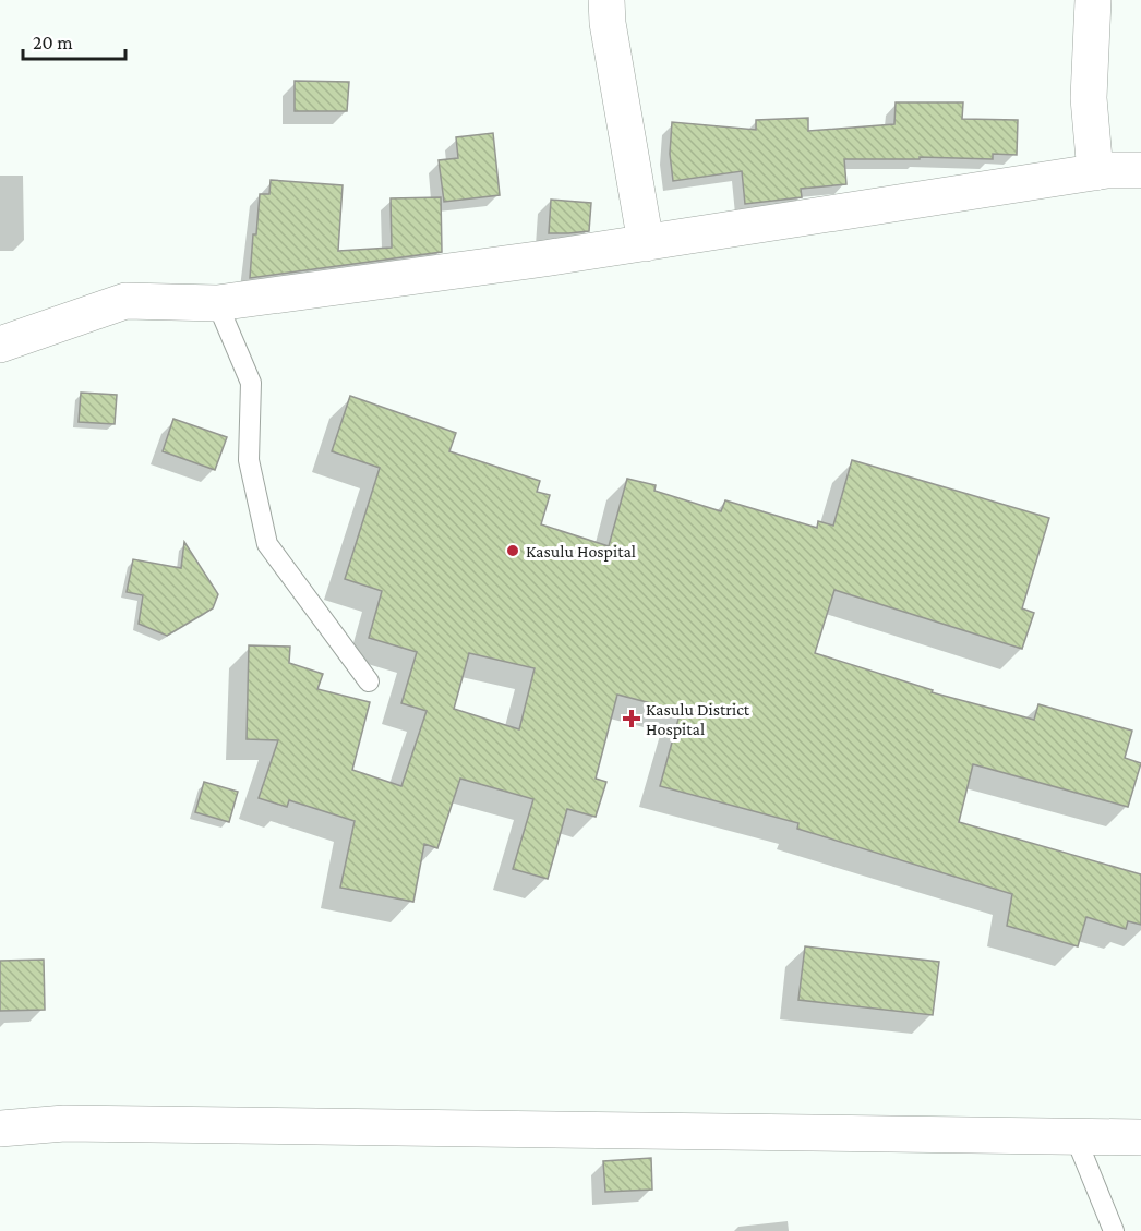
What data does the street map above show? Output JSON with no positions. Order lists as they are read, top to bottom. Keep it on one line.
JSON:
{"places":{"other":["Kasulu Hospital"],"health":["Kasulu District Hospital"]},"scale_bar":"20 m"}
